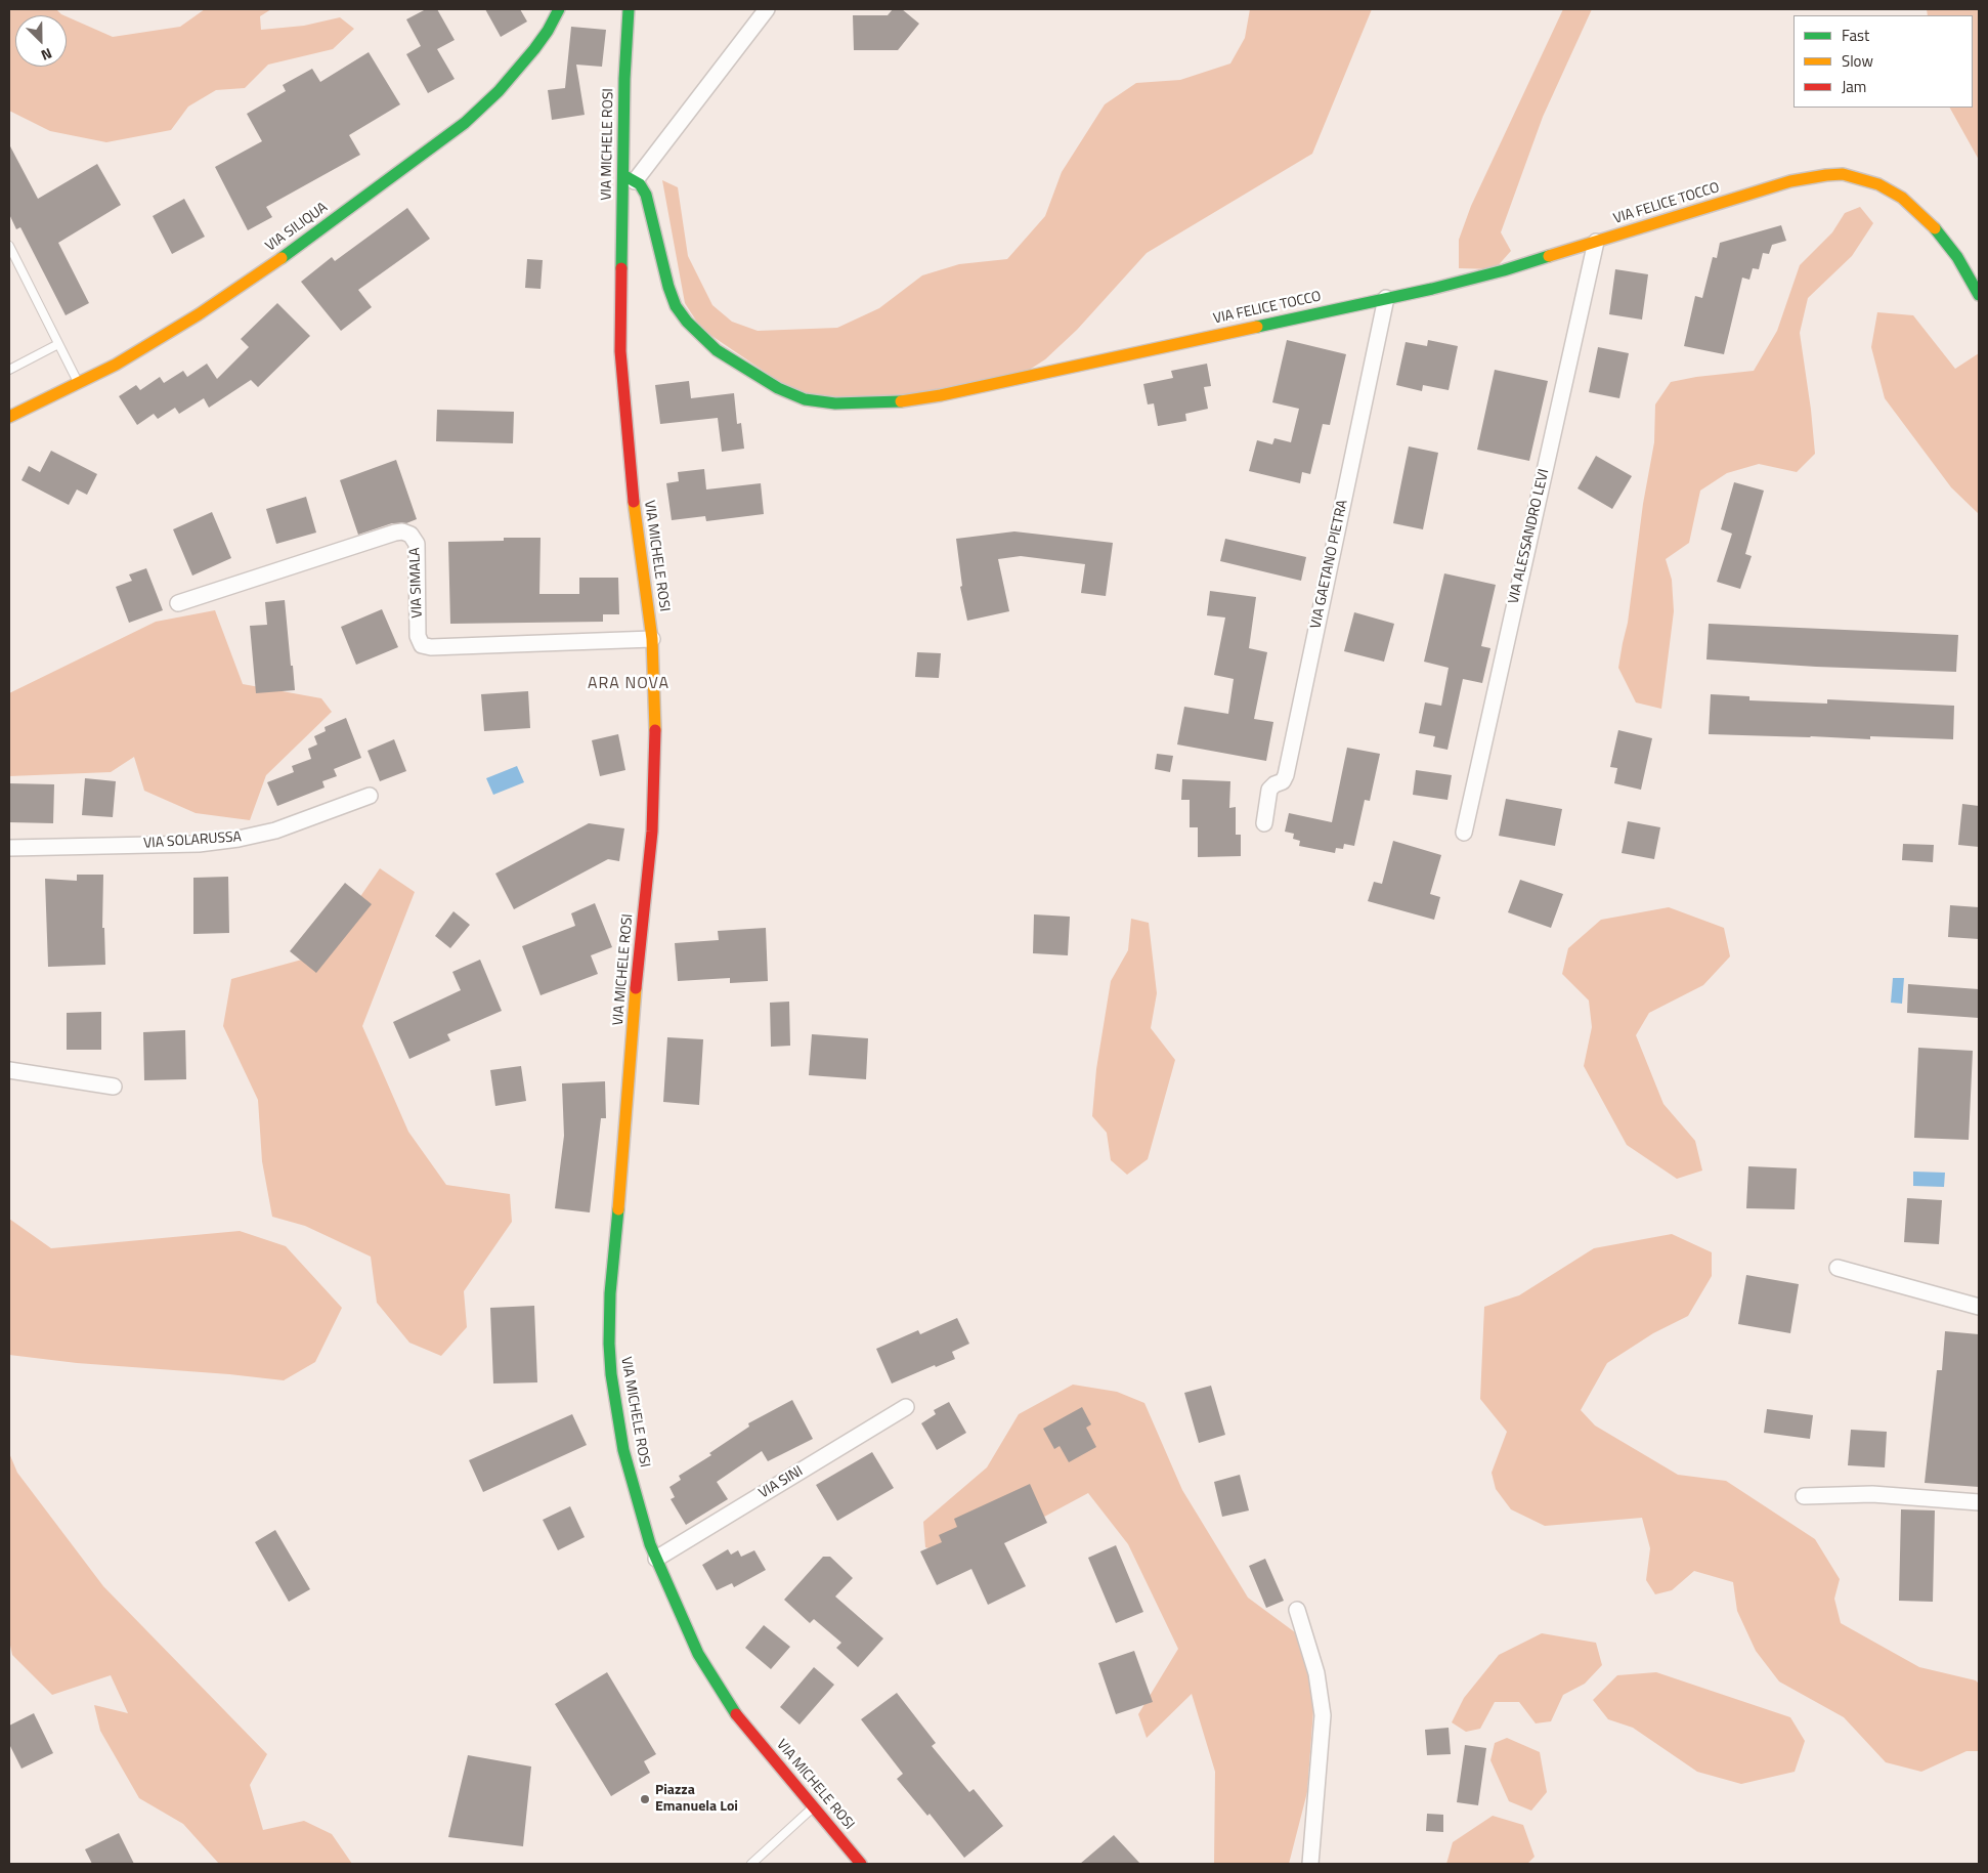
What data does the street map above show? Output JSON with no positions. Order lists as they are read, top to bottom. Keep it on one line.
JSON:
{"streets":{"street":["VIA MICHELE ROSI","VIA FELICE TOCCO","VIA SILIQUA","VIA ALESSANDRO LEVI","VIA GAETANO PIETRA","VIA SIMALA","VIA SOLARUSSA","VIA SINI"]},"crossings":[["VIA MICHELE ROSI","VIA FELICE TOCCO"],["VIA MICHELE ROSI","VIA SIMALA"],["VIA MICHELE ROSI","VIA SINI"],["VIA FELICE TOCCO","VIA ALESSANDRO LEVI"],["VIA FELICE TOCCO","VIA GAETANO PIETRA"]],"districts":["ARA NOVA"],"places":["Piazza Emanuela Loi"],"legend":["Fast","Slow","Jam"],"north":"bottom right"}
